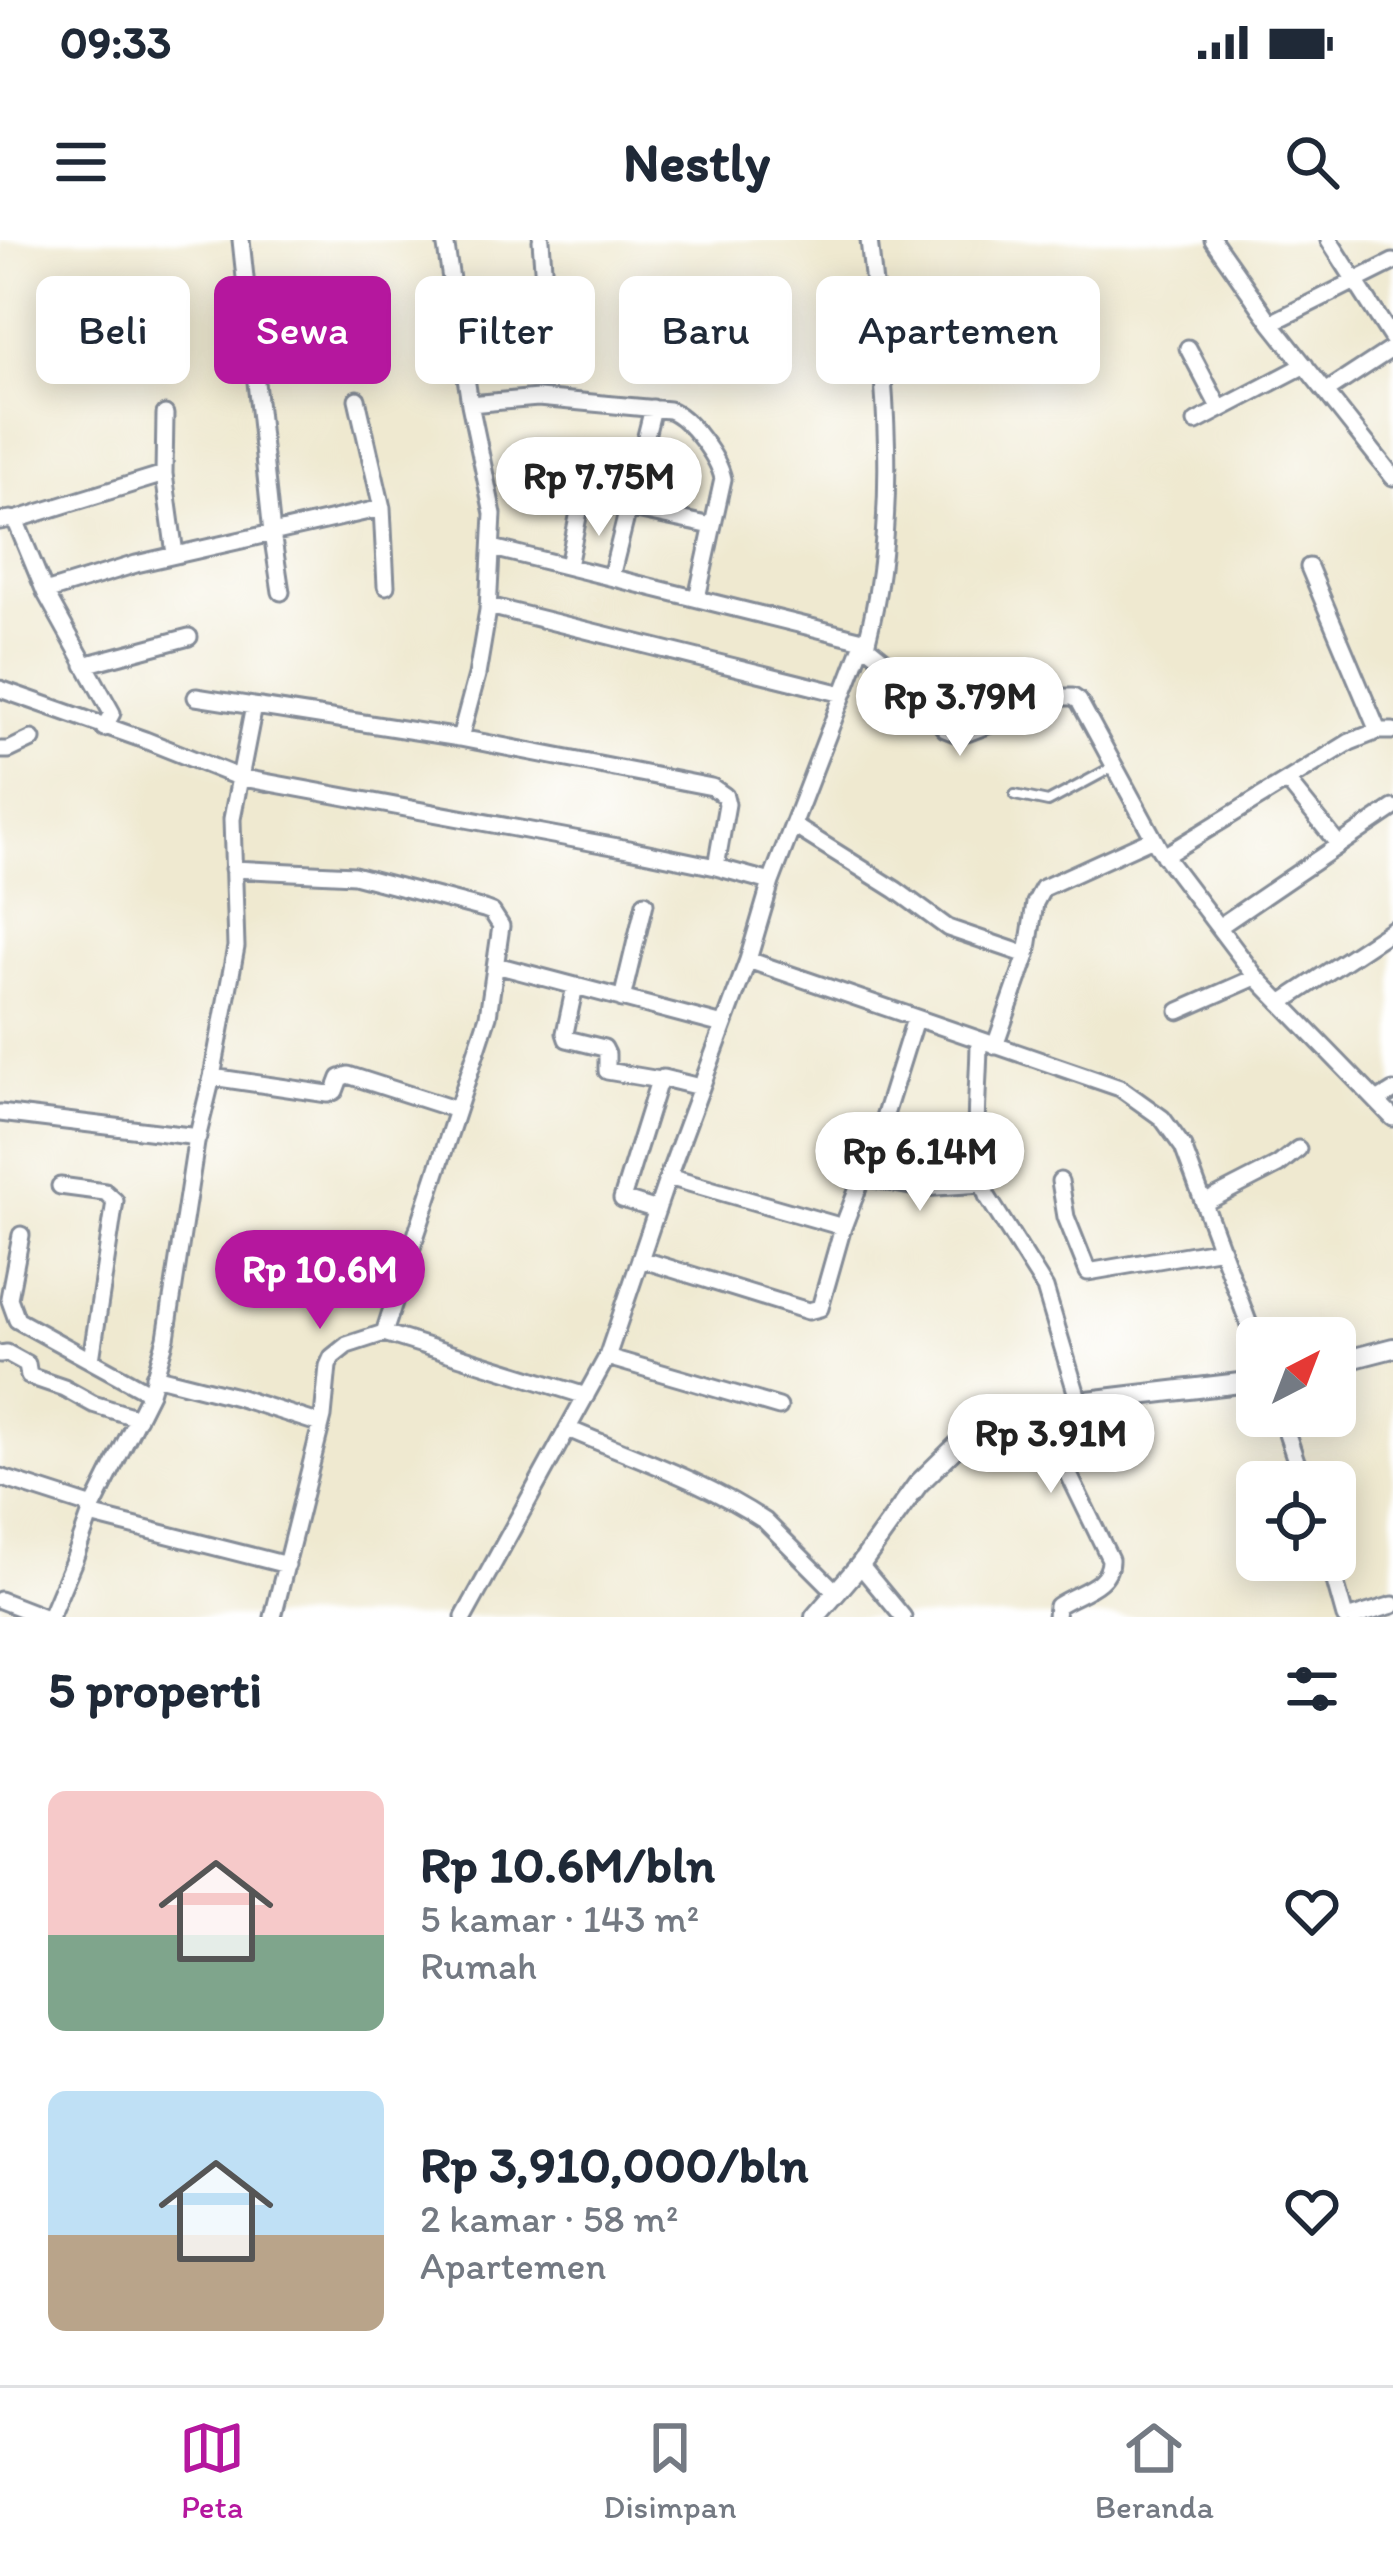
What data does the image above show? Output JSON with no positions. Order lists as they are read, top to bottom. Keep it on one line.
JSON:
{"north":"top right","page":{"status":"09:33","header":"Nestly","chip":["Beli","Sewa","Filter","Baru","Apartemen"],"price":["Rp 7.75M","Rp 3.79M","Rp 6.14M","Rp 10.6M","Rp 3.91M"],"heading":"5 properti","list":[{"name":"Rp 10.6M/bln","note":"5 kamar · 143 m² · Rumah"},{"name":"Rp 3,910,000/bln","note":"2 kamar · 58 m² · Apartemen"}],"tabs":["Peta","Disimpan","Beranda"]}}
